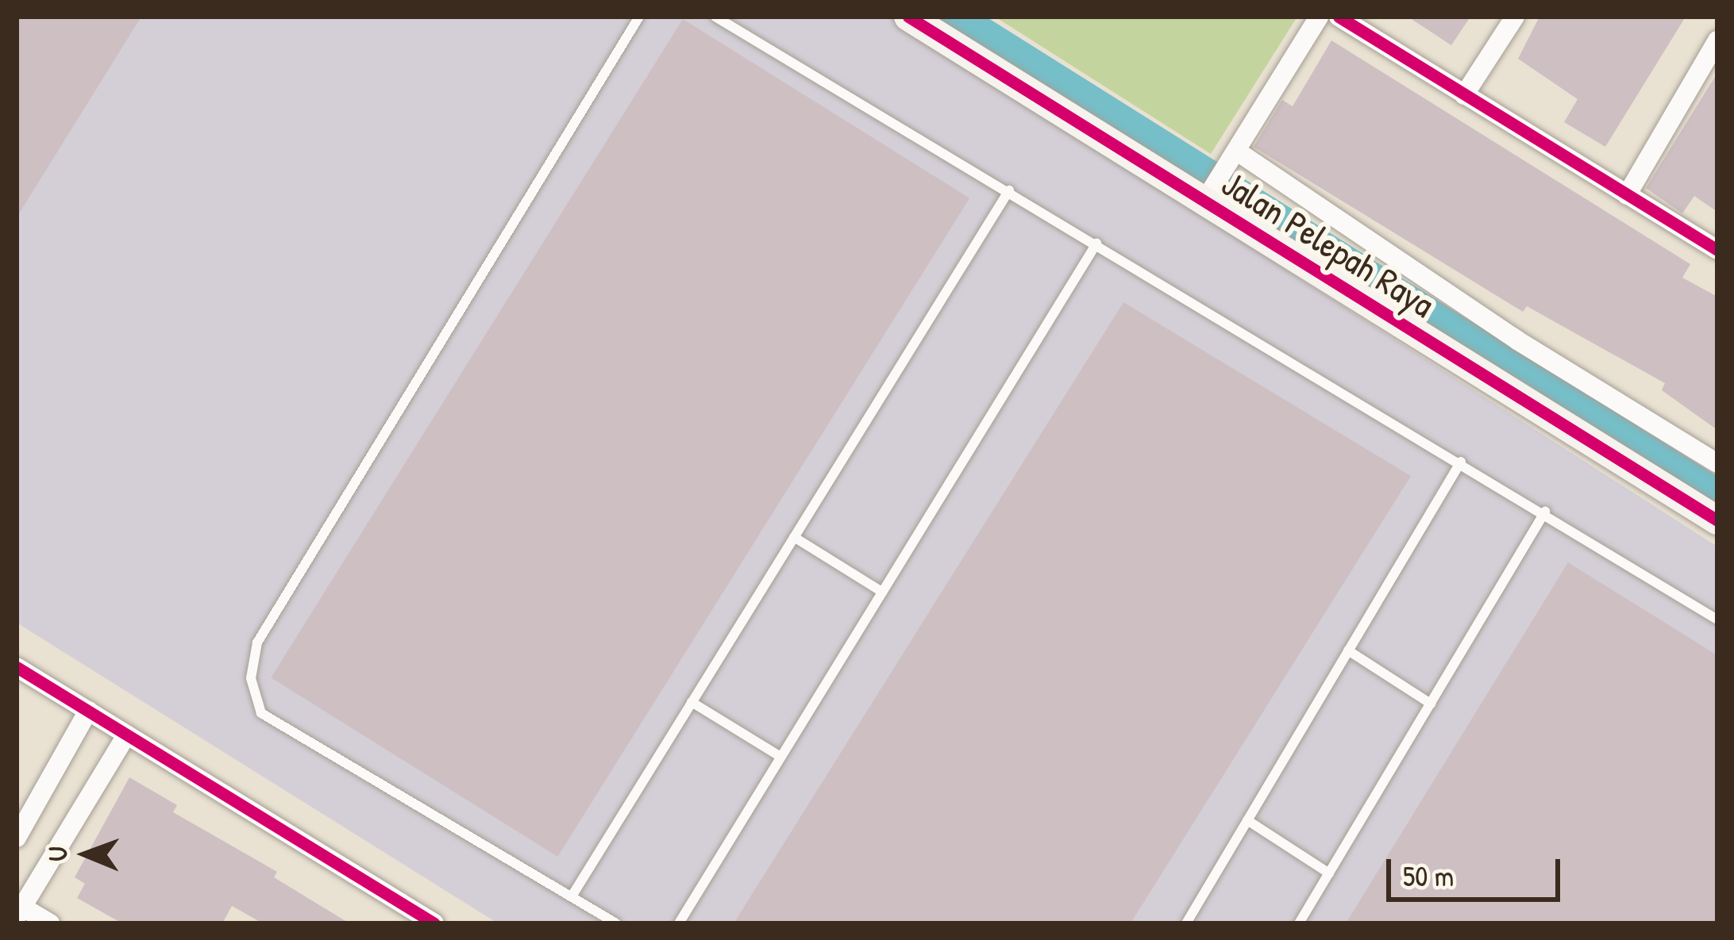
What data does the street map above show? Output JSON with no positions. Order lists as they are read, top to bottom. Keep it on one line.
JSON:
{"streets":{"street":["Jalan Pelepah Raya"]},"scale_bar":"50 m","north":"left"}
